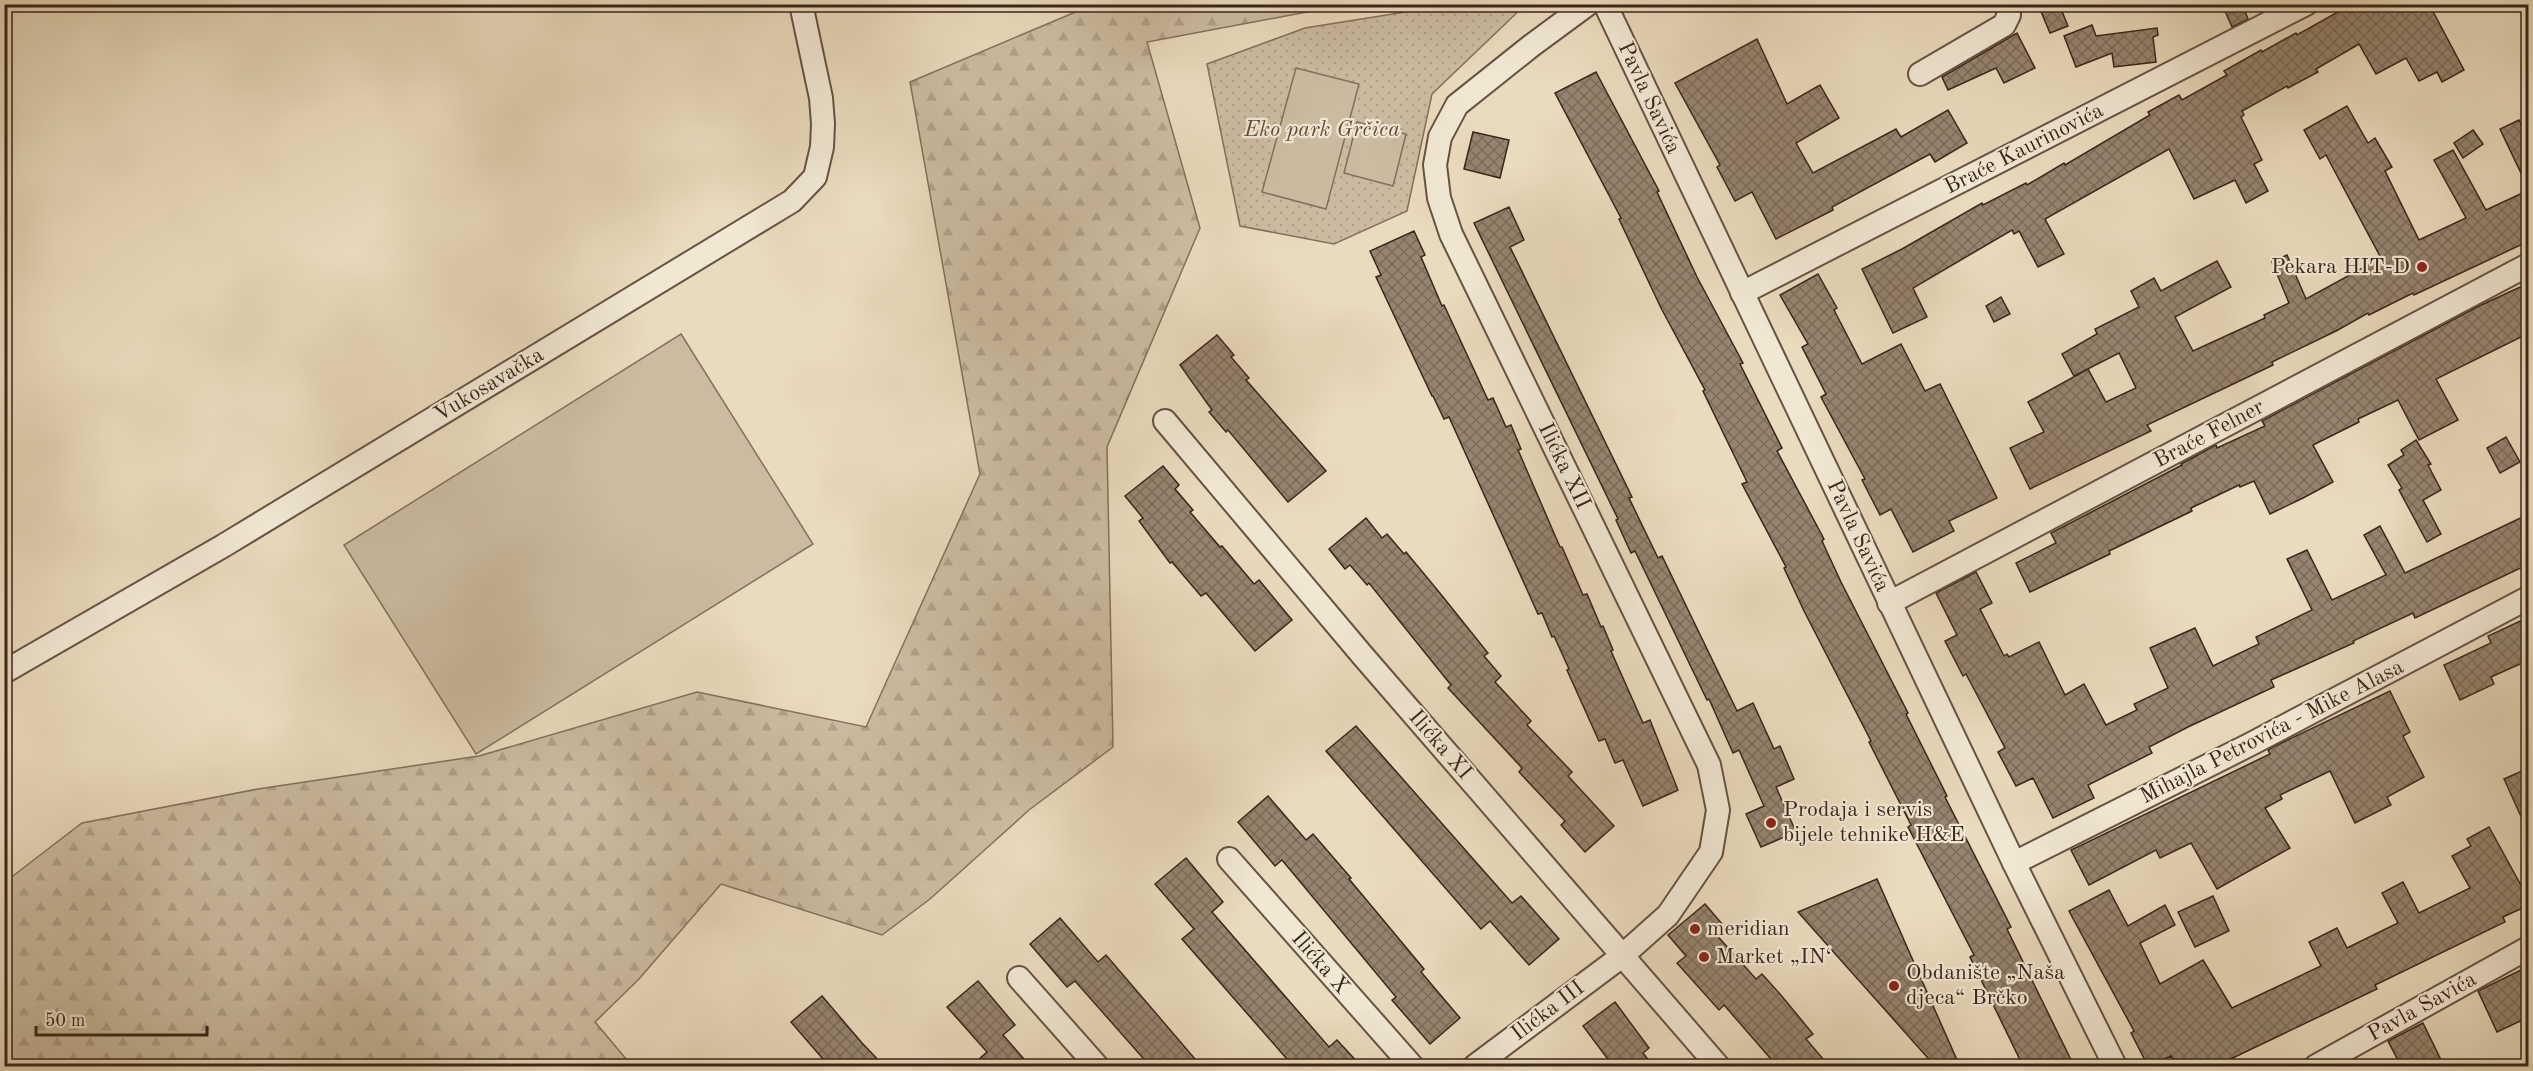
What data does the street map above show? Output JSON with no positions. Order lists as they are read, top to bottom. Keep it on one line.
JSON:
{"streets":{"street":["Pavla Savića","Braće Kaurinovića","Vukosavačka","Braće Felner","Ilićka XII","Mihajla Petrovića - Mike Alasa","Ilićka XI","Ilićka X","Ilićka III"]},"crossings":[["Pavla Savića","Braće Kaurinovića"],["Pavla Savića","Braće Felner"],["Pavla Savića","Mihajla Petrovića - Mike Alasa"],["Ilićka XII","Ilićka XI"],["Ilićka XII","Ilićka III"],["Ilićka XI","Ilićka III"]],"parks":["Eko park Grčica"],"places":["Pekara HIT-D","Prodaja i servis bijele tehnike H&E","meridian","Market „IN‘","Obdanište „Naša djeca“ Brčko"],"scale_bar":"50 m"}
